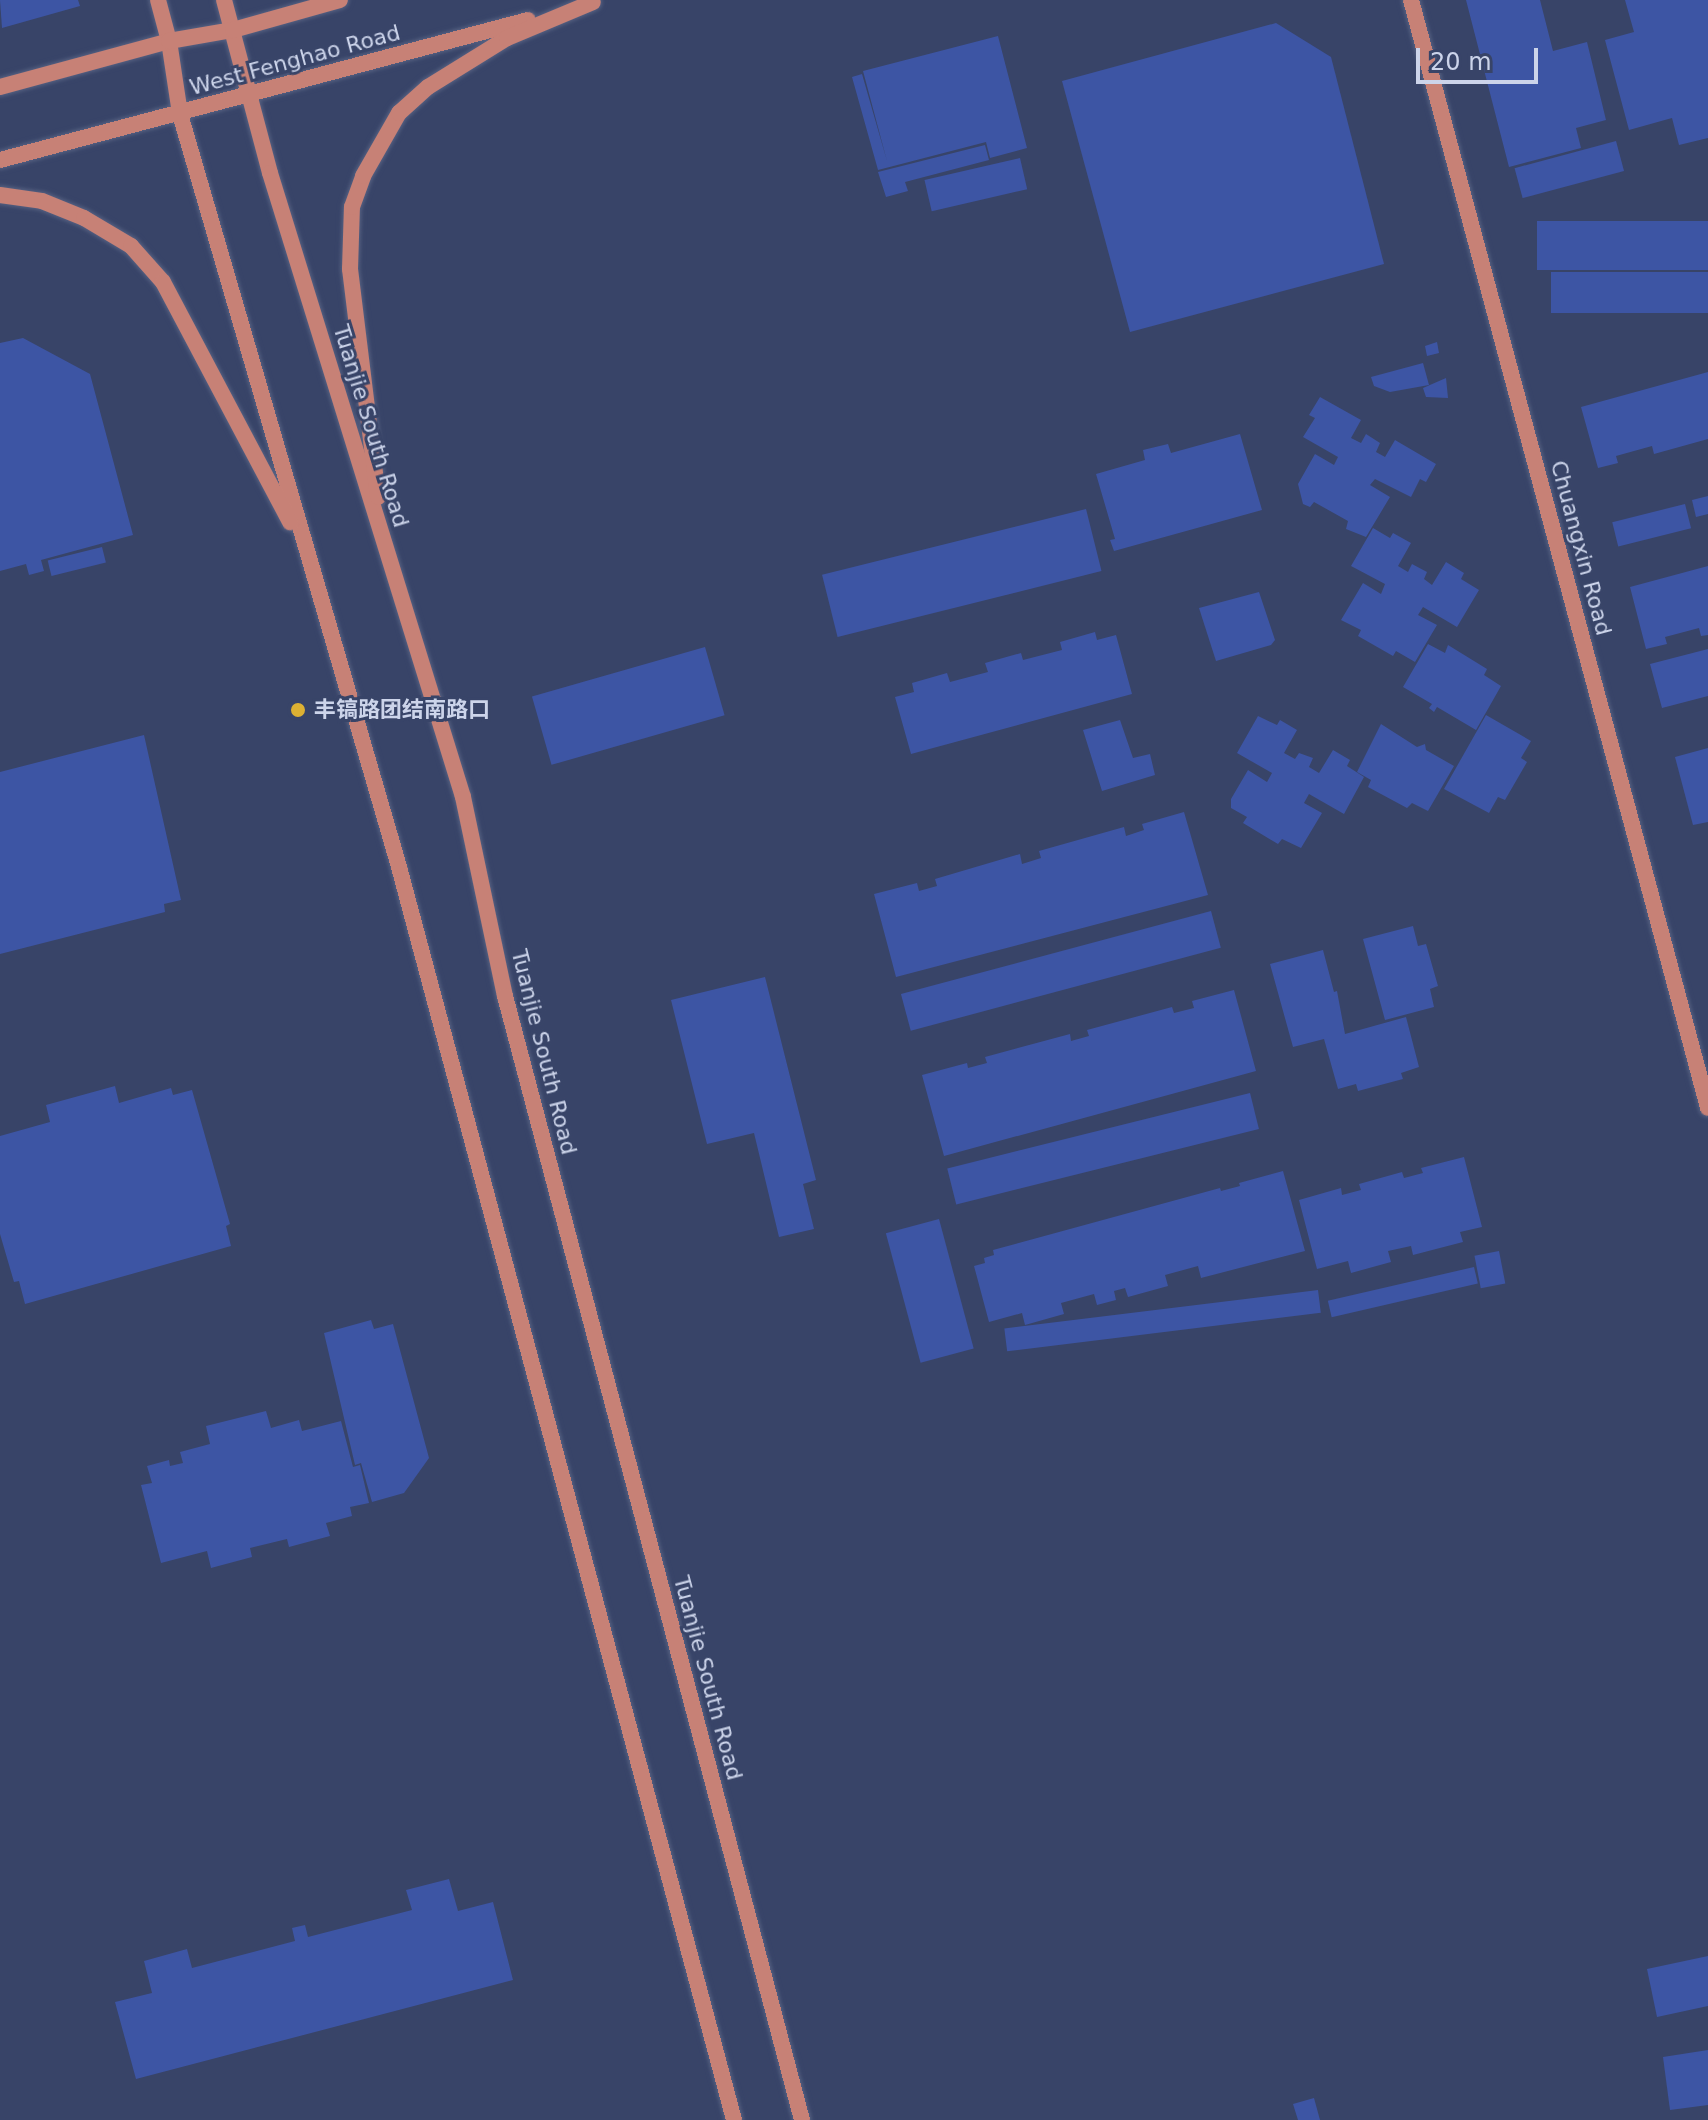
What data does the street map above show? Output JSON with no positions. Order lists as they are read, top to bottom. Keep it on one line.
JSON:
{"streets":{"main road":["West Fenghao Road","Tuanjie South Road","Chuangxin Road"]},"crossings":[["West Fenghao Road","Tuanjie South Road"]],"places":["丰镐路团结南路口"],"scale_bar":"20 m"}
